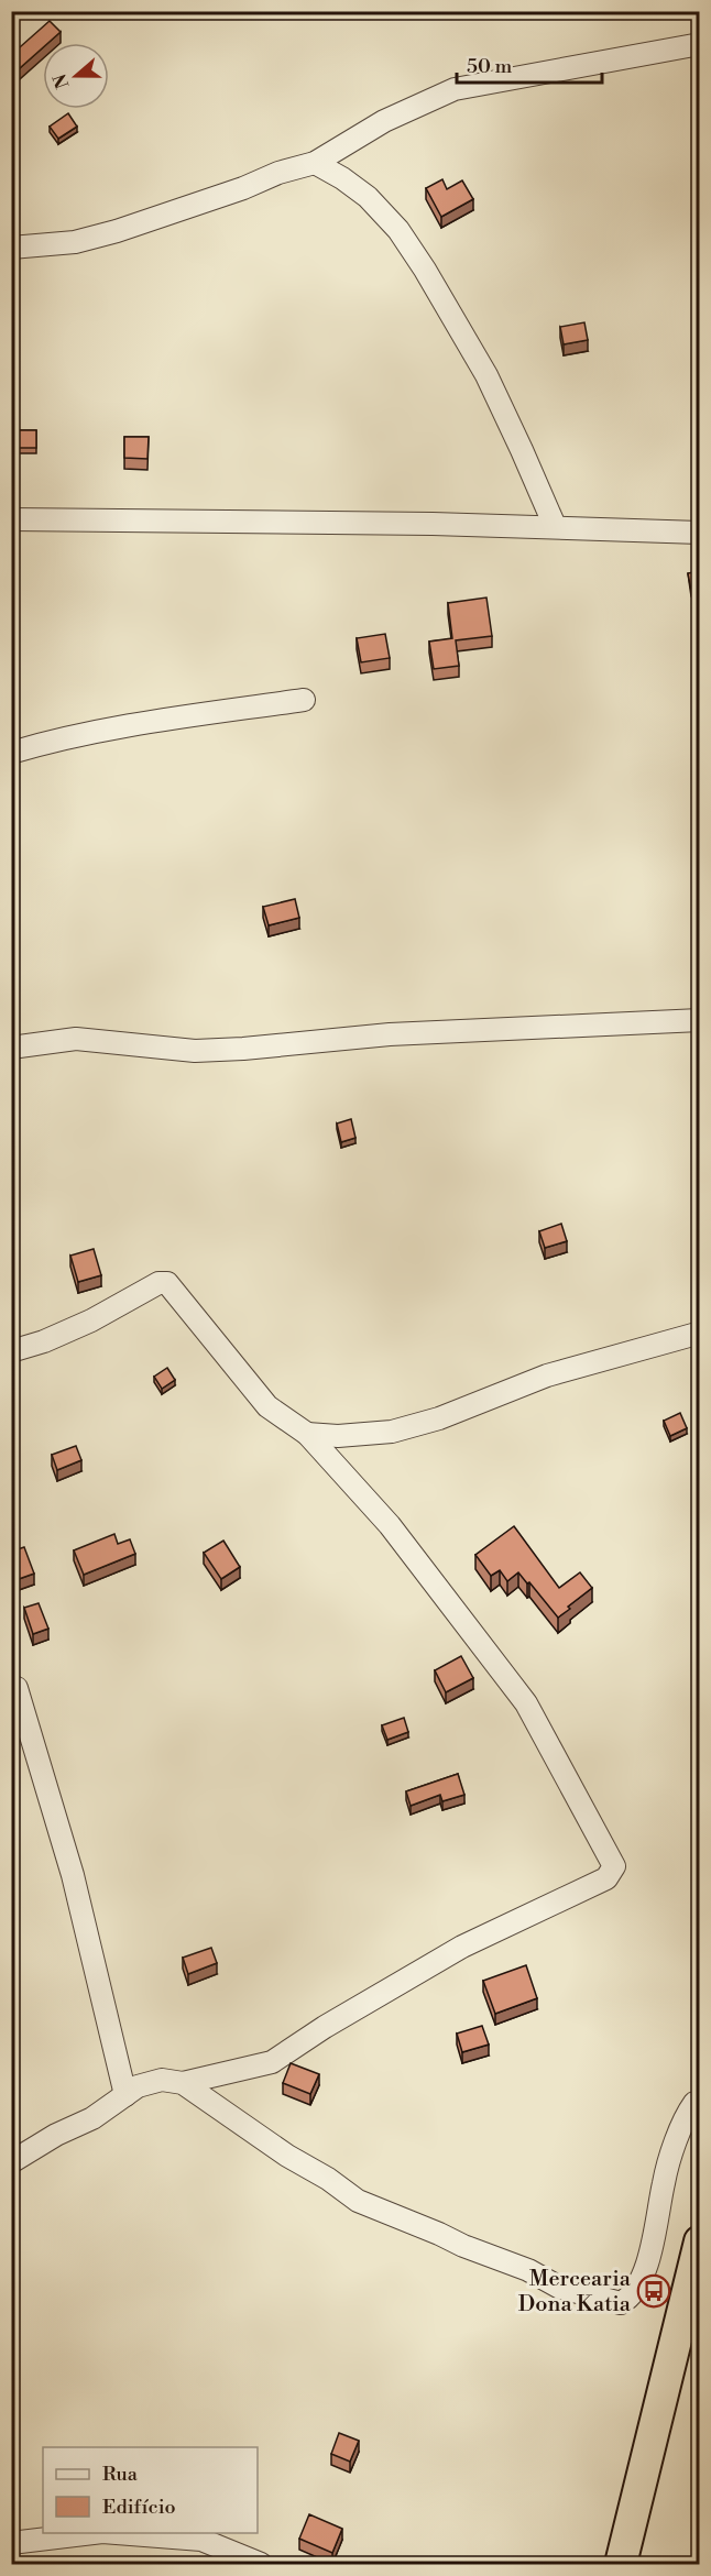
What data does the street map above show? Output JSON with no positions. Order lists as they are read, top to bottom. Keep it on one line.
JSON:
{"places":{"bus stop":["Mercearia Dona Katia"]},"legend":["Rua","Edifício"],"scale_bar":"50 m","north":"left"}
